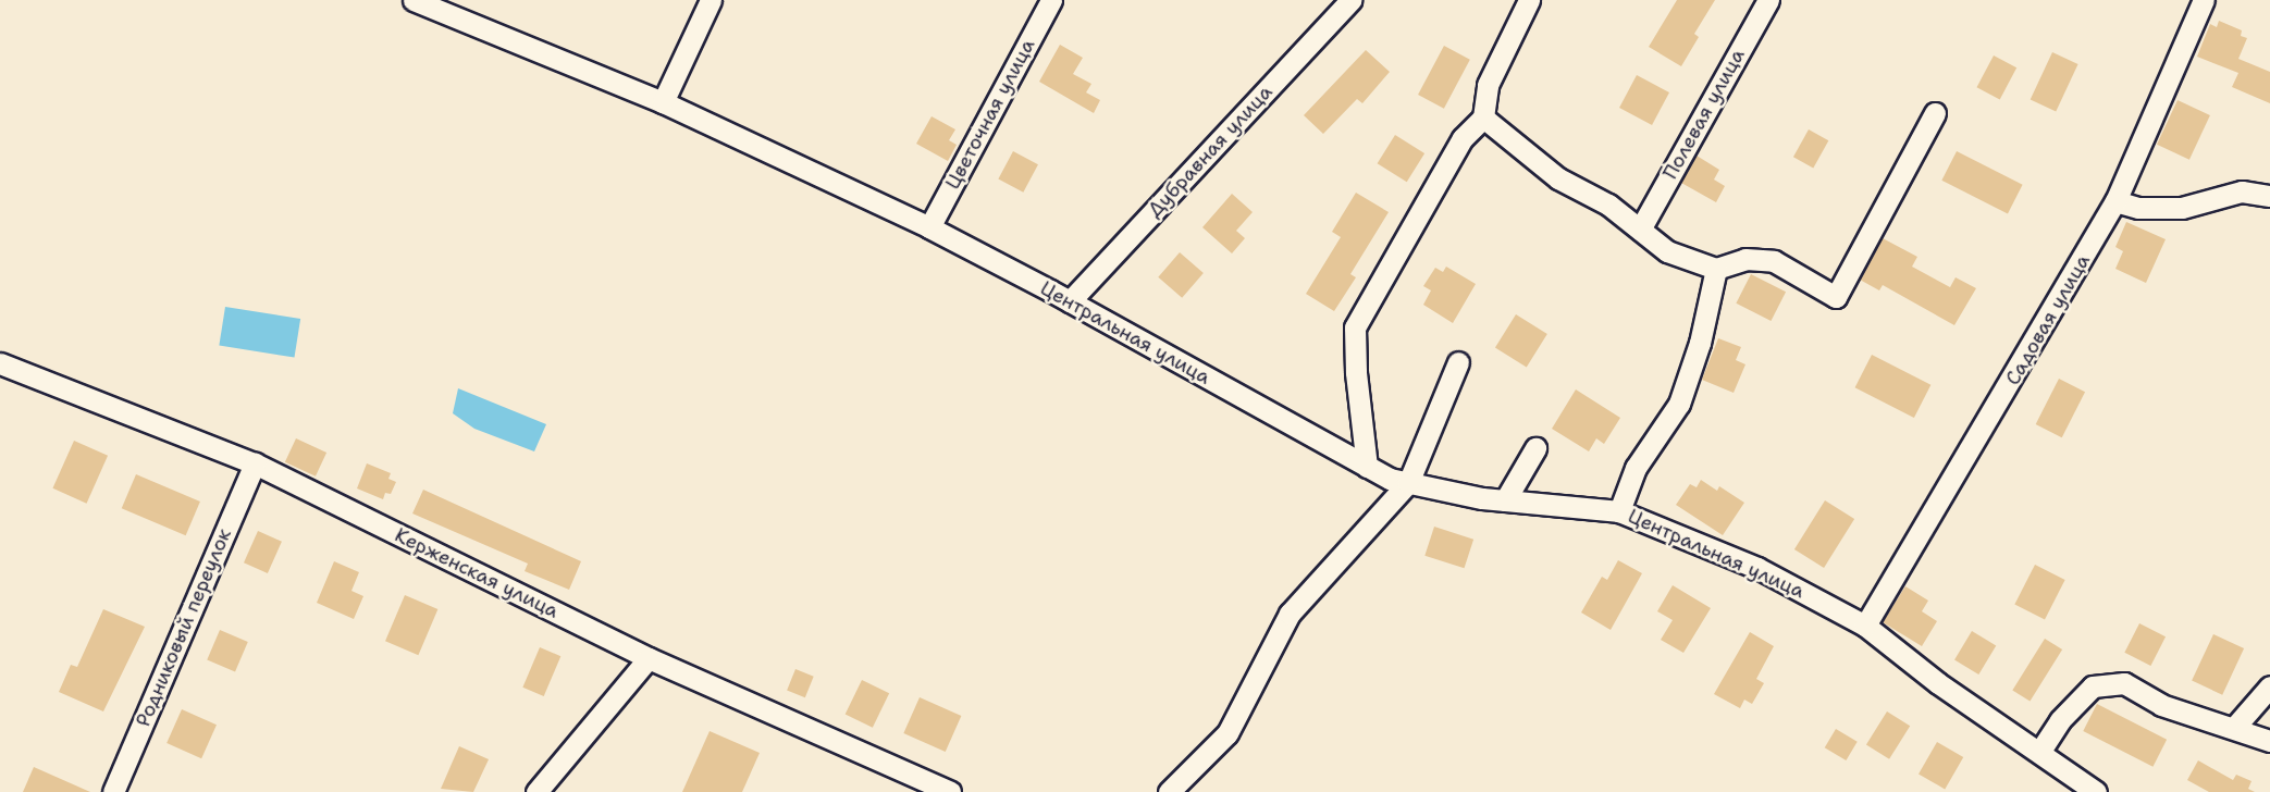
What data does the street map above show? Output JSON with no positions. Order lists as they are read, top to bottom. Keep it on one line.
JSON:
{"streets":{"street":["Цветочная улица","Полевая улица","Дубравная улица","Садовая улица","Центральная улица","Керженская улица","Родниковый переулок"]},"crossings":[["Цветочная улица","Центральная улица"],["Дубравная улица","Центральная улица"],["Садовая улица","Центральная улица"],["Керженская улица","Родниковый переулок"]]}
